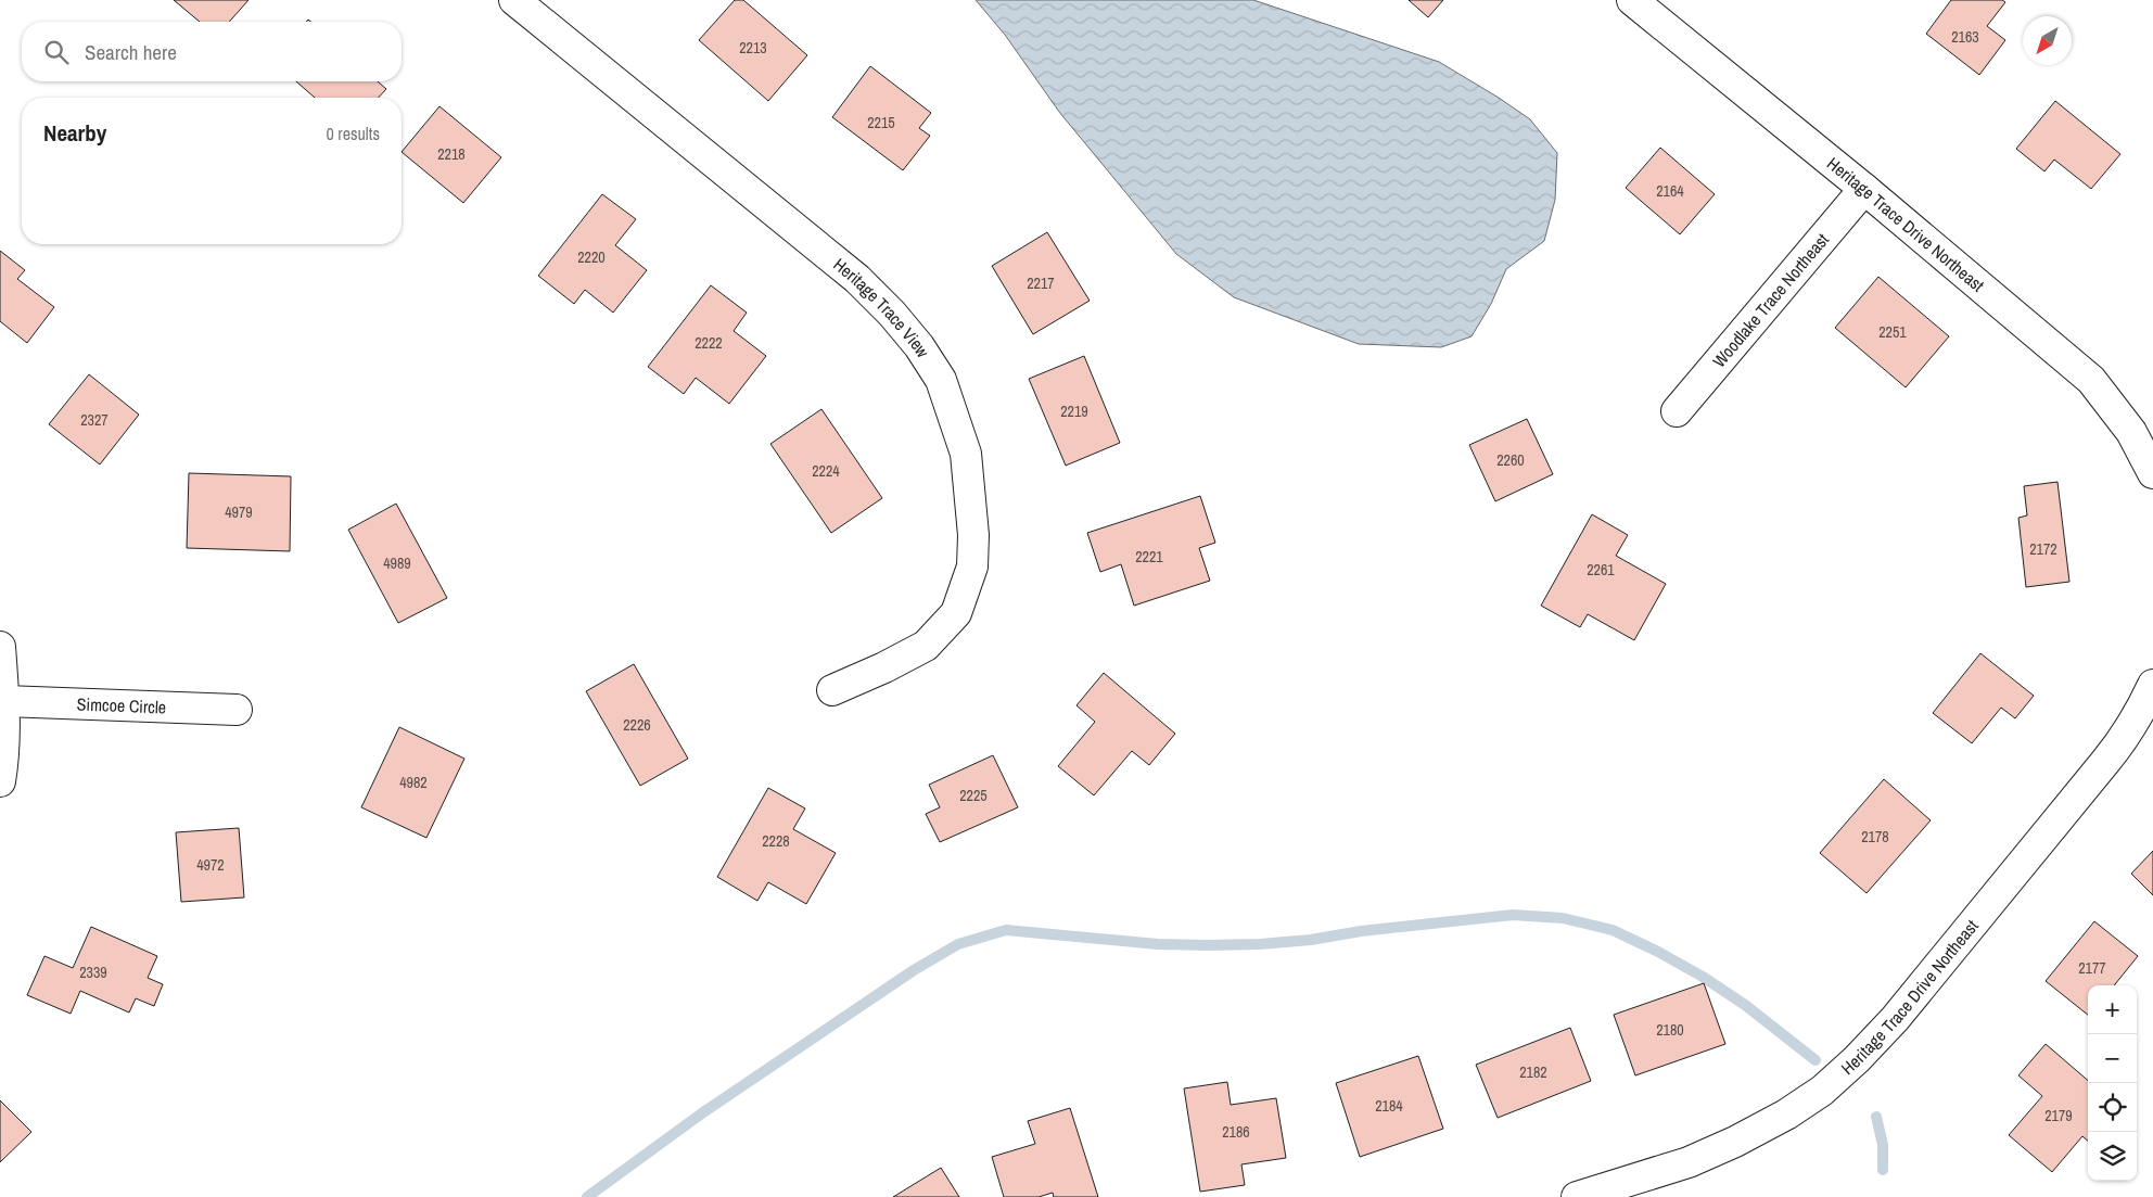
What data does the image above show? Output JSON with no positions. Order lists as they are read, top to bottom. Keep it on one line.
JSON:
{"streets":{"street":["Heritage Trace Drive Northeast","Woodlake Trace Northeast","Heritage Trace View","Simcoe Circle"]},"crossings":[["Heritage Trace Drive Northeast","Woodlake Trace Northeast"]],"house_numbers":["2163","2213","2215","2218","2164","2220","2217","2251","2222","2219","2327","2260","2224","4979","2172","2221","4989","2261","2226","4982","2225","2178","2228","4972","2177","2339","2180","2182","2184","2179","2186"],"north":"bottom left","page":{"search":"Search here","heading":["Nearby","0 results"],"map_buttons":["+","−"]}}
